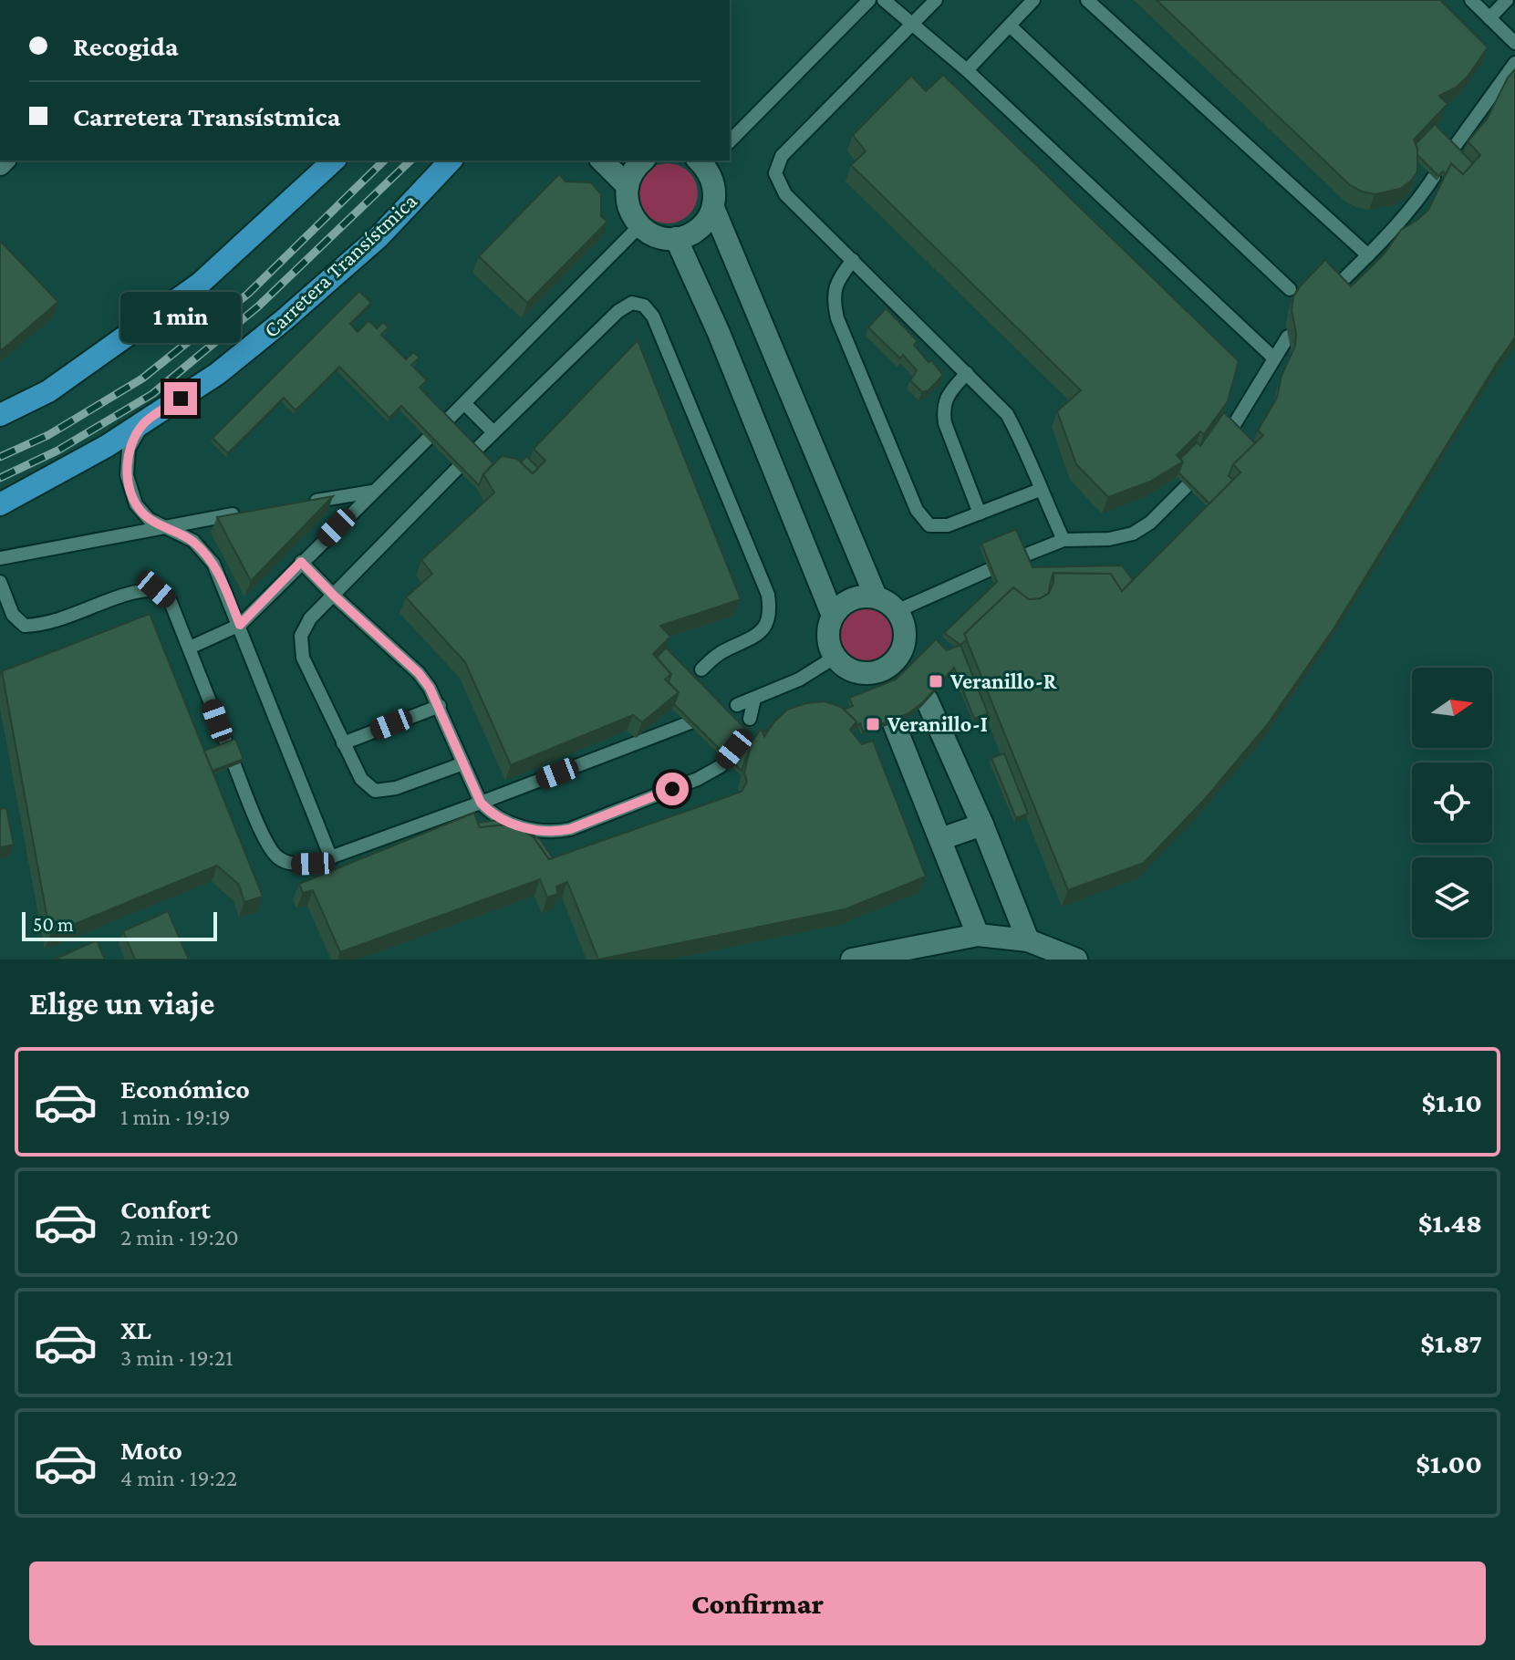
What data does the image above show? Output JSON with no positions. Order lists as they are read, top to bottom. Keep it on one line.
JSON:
{"streets":{"main road":["Carretera Transístmica"]},"places":{"transit":["Veranillo-R","Veranillo-I"]},"scale_bar":"50 m","north":"right","page":{"banner":["Recogida","Carretera Transístmica"],"bubble":"1 min","scale":"50 m","heading":"Elige un viaje","list":[{"name":"Económico","note":"1 min · 19:19","value":"$1.10"},{"name":"Confort","note":"2 min · 19:20","value":"$1.48"},{"name":"XL","note":"3 min · 19:21","value":"$1.87"},{"name":"Moto","note":"4 min · 19:22","value":"$1.00"}],"buttons":"Confirmar"}}
